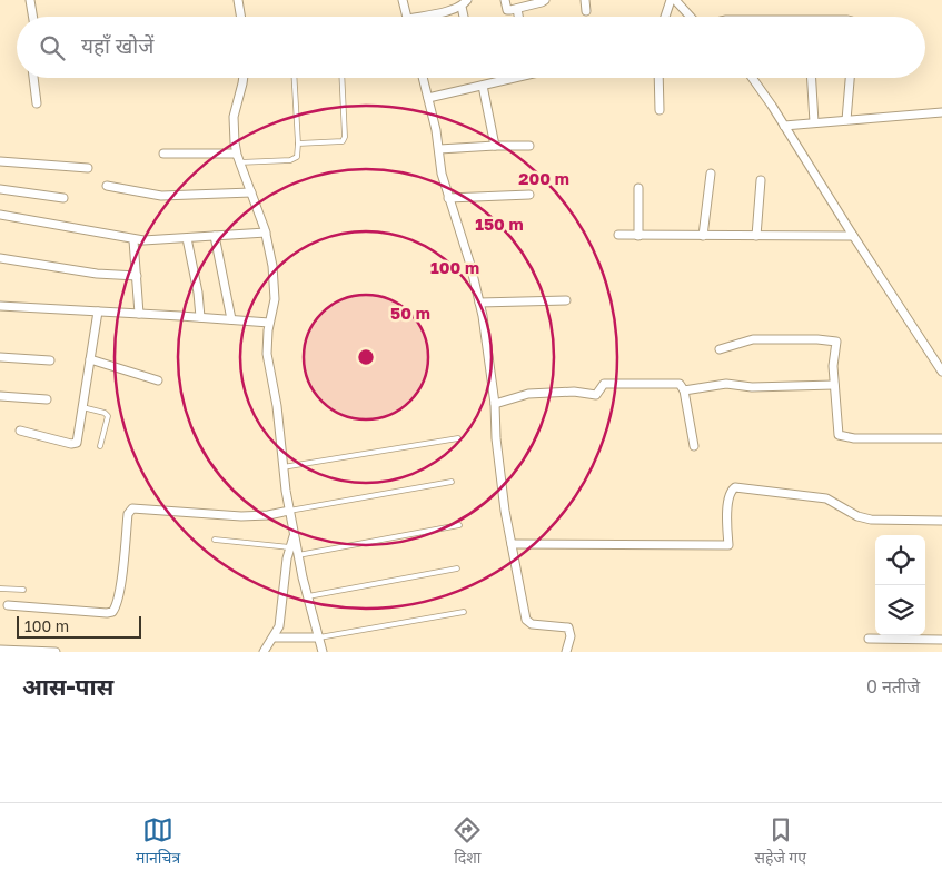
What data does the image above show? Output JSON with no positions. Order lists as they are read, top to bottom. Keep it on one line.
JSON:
{"scale_bar":"100 m","page":{"search":"यहाँ खोजें","scale":"100 m","heading":["आस-पास","0 नतीजे"],"nav":["मानचित्र","दिशा","सहेजे गए"]},"rings":["200 m","150 m","100 m","50 m"]}
